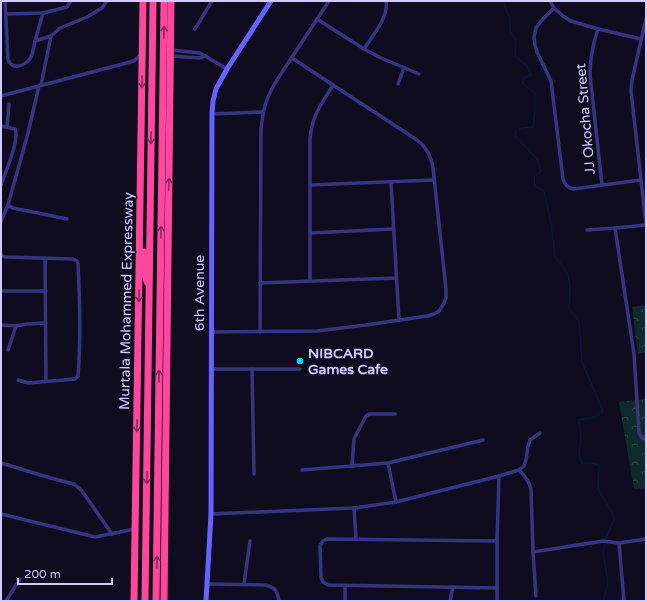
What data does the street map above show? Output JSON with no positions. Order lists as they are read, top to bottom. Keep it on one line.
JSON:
{"streets":{"highway":["Murtala Mohammed Expressway"],"street":["JJ Okocha Street","6th Avenue"]},"places":["NIBCARD Games Cafe"],"scale_bar":"200 m"}
